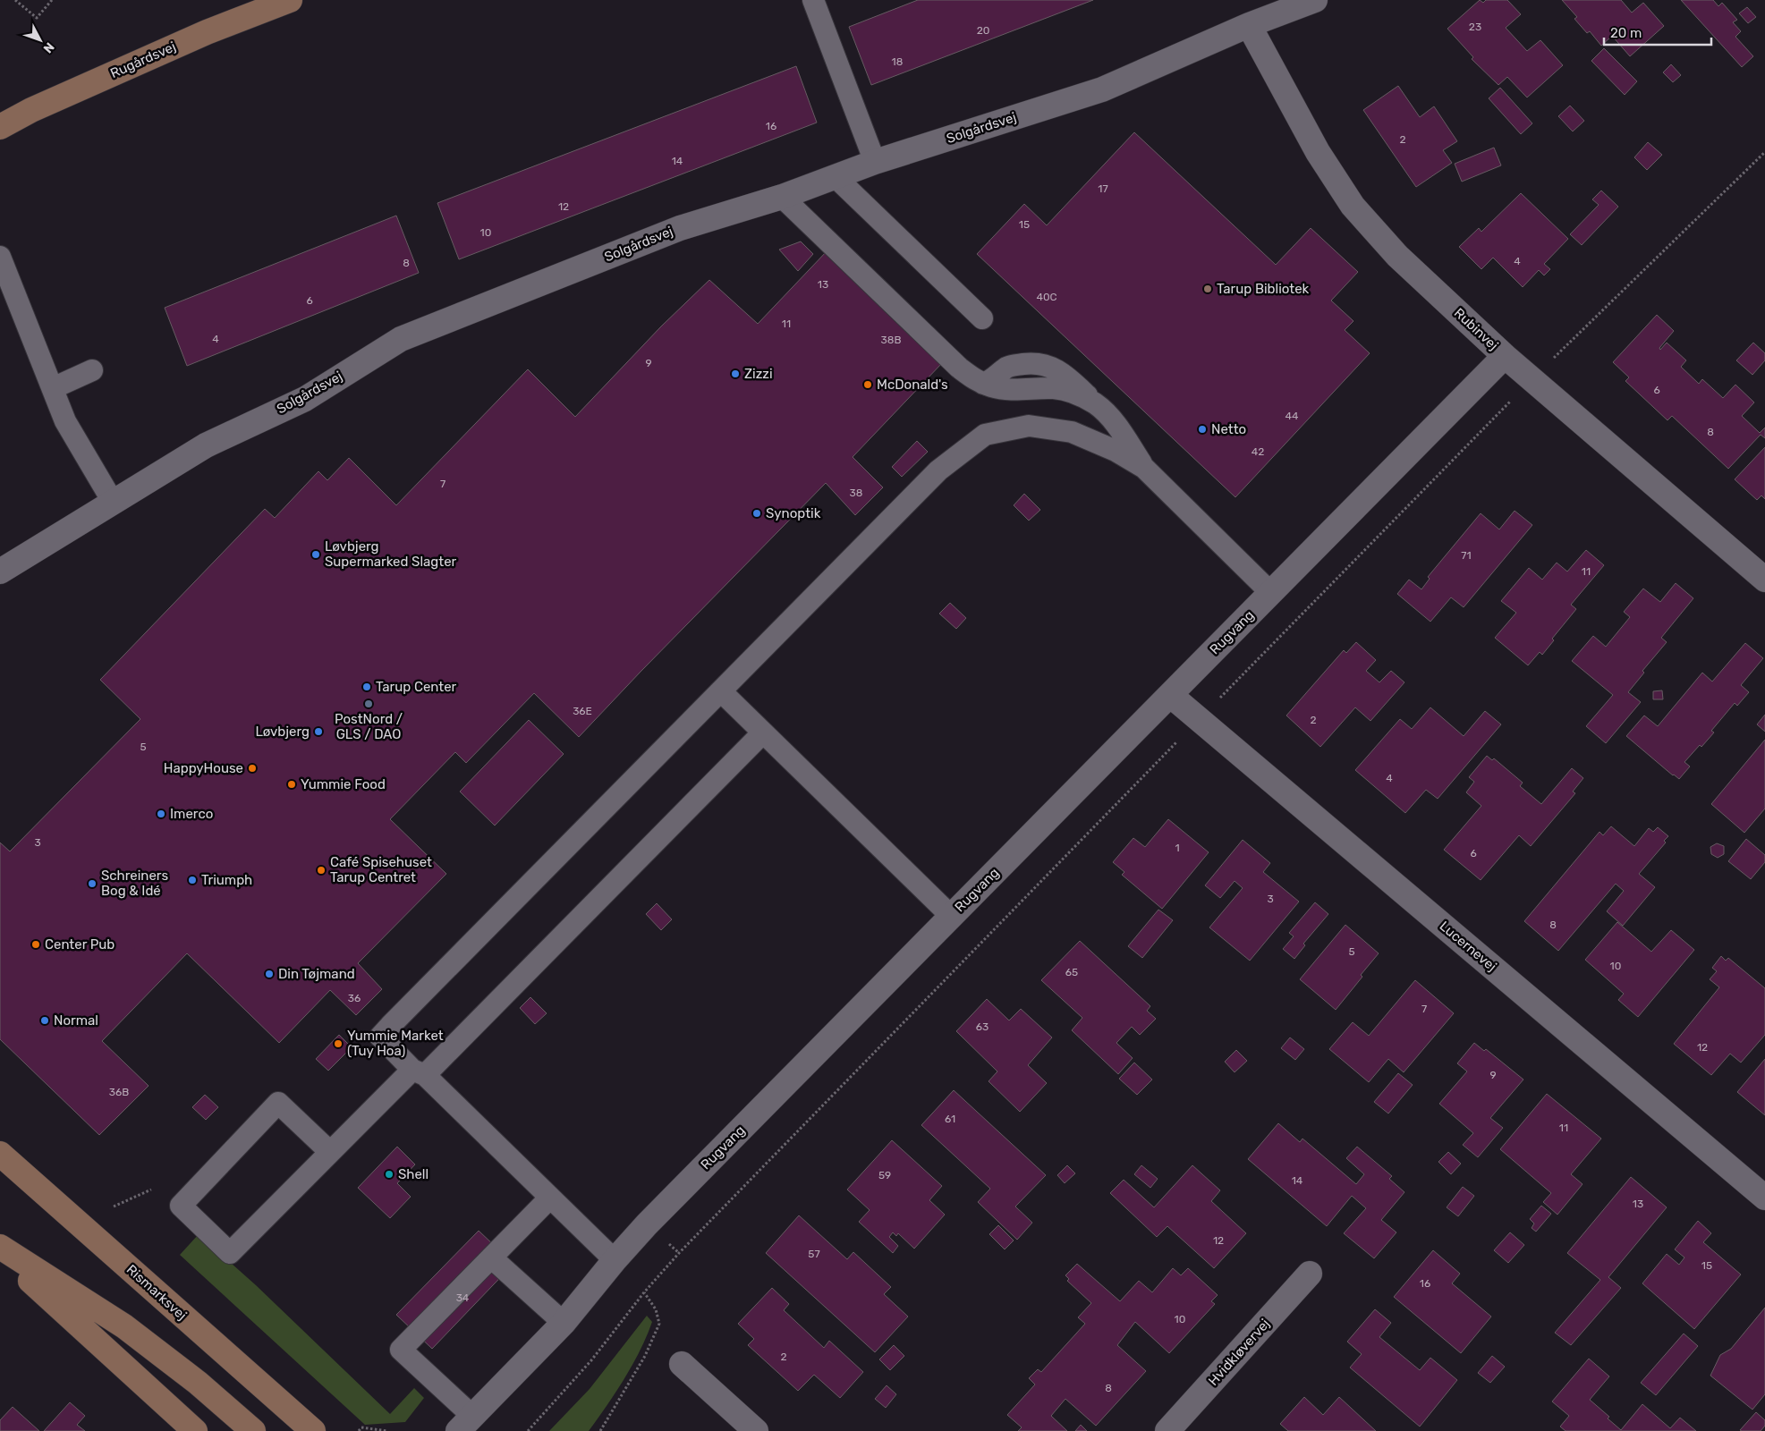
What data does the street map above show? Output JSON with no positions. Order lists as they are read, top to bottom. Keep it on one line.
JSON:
{"streets":{"main road":["Rugårdsvej","Rismarksvej"],"street":["Solgårdsvej","Rubinvej","Rugvang","Lucernevej","Hvidkløvervej"]},"crossings":[["Solgårdsvej","Rubinvej"],["Rubinvej","Rugvang"],["Rugvang","Lucernevej"]],"places":["Tarup Bibliotek","Zizzi","McDonald's","Netto","Synoptik","Løvbjerg Supermarked Slagter","Tarup Center","PostNord / GLS / DAO","Løvbjerg","HappyHouse","Yummie Food","Imerco","Café Spisehuset Tarup Centret","Triumph","Schreiners Bog & Idé","Center Pub","Din Tøjmand","Normal","Yummie Market (Tuy Hoa)","Shell"],"house_numbers":["23","20","18","16","2","14","17","12","15","10","4","8","13","40C","6","11","4","38B","9","6","44","8","42","7","38","71","11","36E","2","5","4","3","1","6","3","8","5","10","65","36","7","63","12","9","36B","61","11","59","14","13","12","57","15","16","34","10","2","8"],"scale_bar":"20 m","north":"bottom right"}
